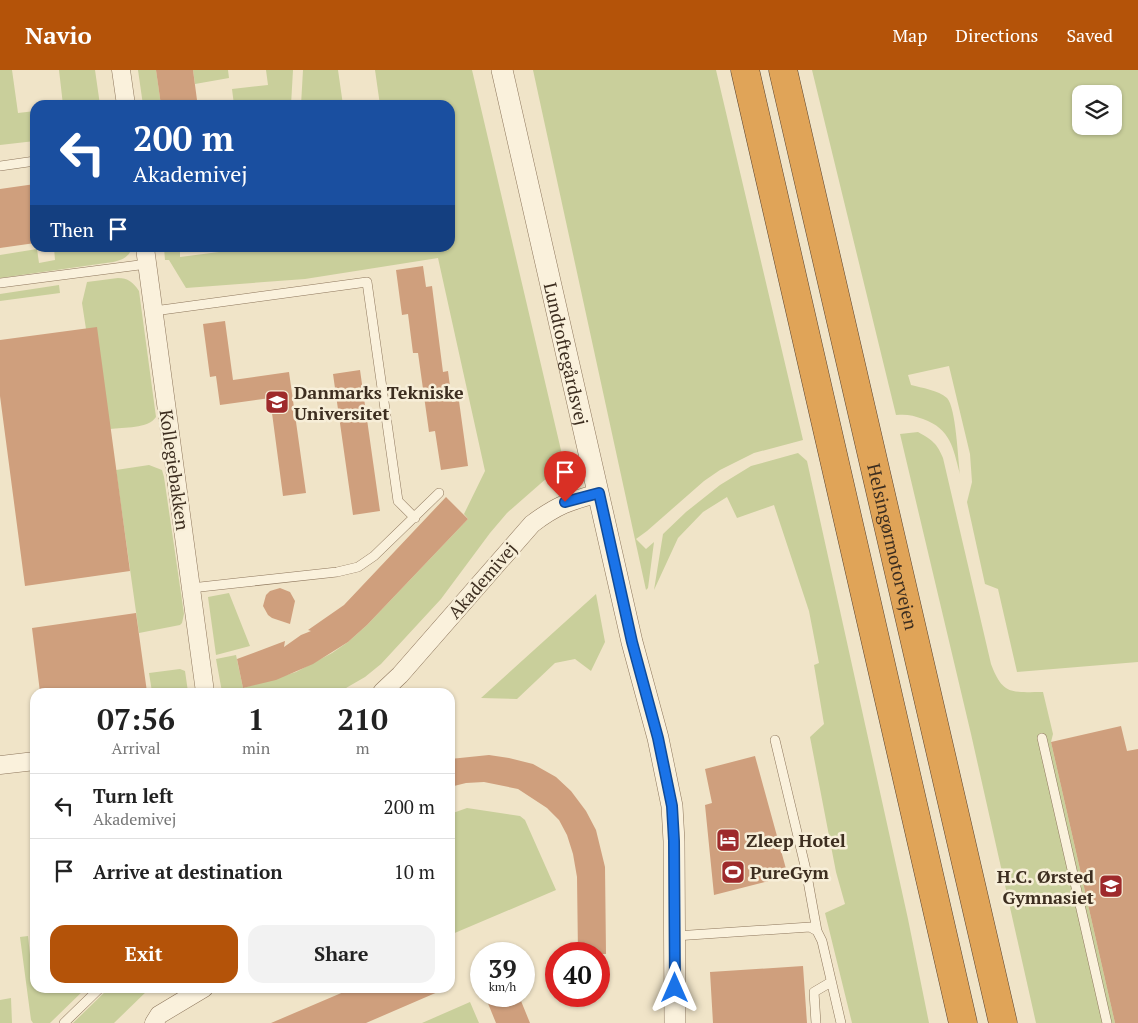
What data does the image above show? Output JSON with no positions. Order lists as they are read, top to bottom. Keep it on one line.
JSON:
{"streets":{"highway":["Helsingørmotorvejen"],"street":["Lundtoftegårdsvej","Kollegiebakken","Akademivej"]},"crossings":[["Lundtoftegårdsvej","Akademivej"]],"places":{"school or university":["Danmarks Tekniske Universitet","H.C. Ørsted Gymnasiet"],"hotel":["Zleep Hotel"],"sports":["PureGym"]},"page":{"header":"Navio","nav":["Map","Directions","Saved"],"turn":["200 m","Akademivej"],"then":"Then","eta":["07:56","Arrival","1","min","210","m"],"list":[{"name":"Turn left","note":"Akademivej","value":"200 m"},{"name":"Arrive at destination","value":"10 m"}],"buttons":["Exit","Share"],"speed":"39 km/h","limit":"40"}}
